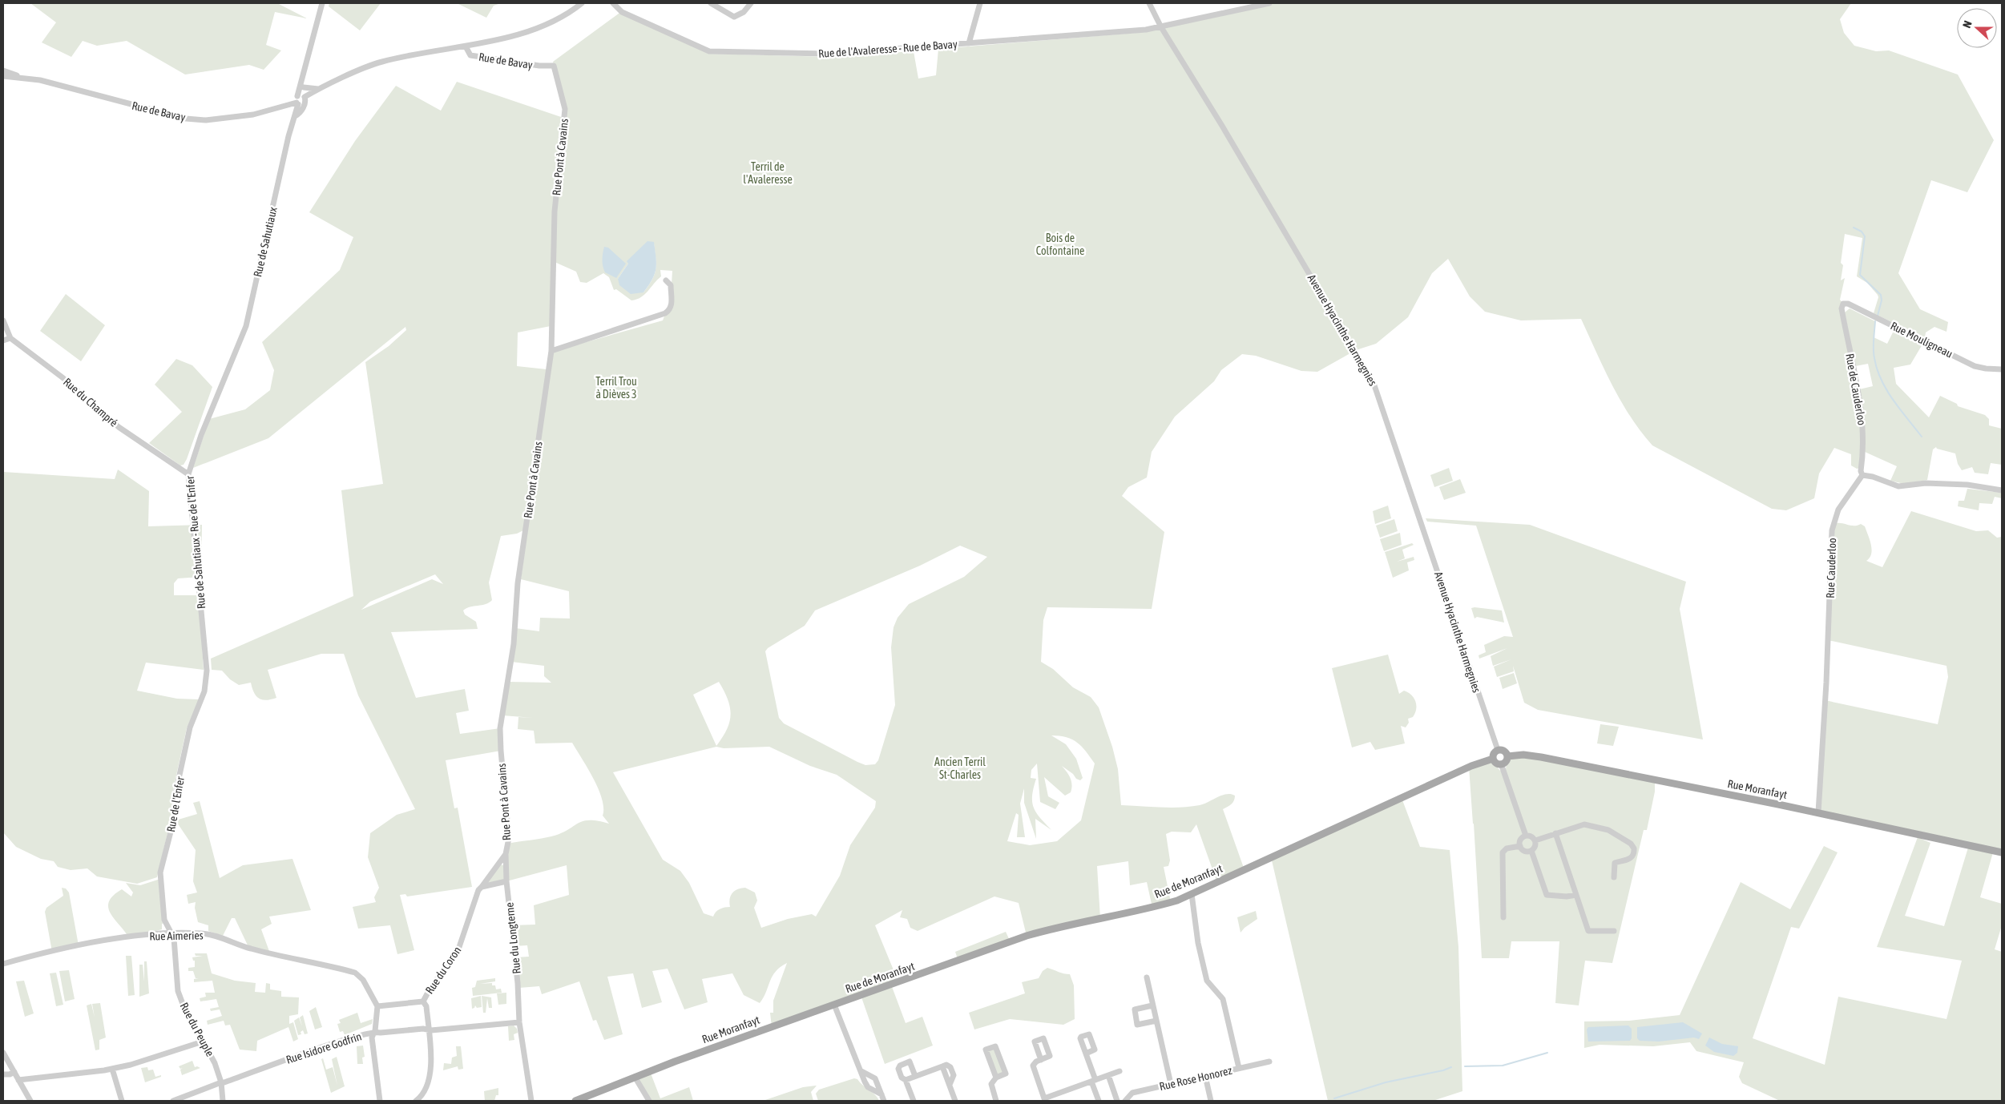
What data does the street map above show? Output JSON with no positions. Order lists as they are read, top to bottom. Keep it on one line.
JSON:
{"streets":{"main road":["Rue Moranfayt","Rue de Moranfayt"],"street":["Rue de l'Avaleresse - Rue de Bavay","Rue de Bavay","Rue Pont à Cavains","Rue de Sahutiaux","Avenue Hyacinthe Harmegnies","Rue Mouligneau","Rue de Cauderloo","Rue du Champré","Rue de Sahutiaux - Rue de l'Enfer","Rue Cauderloo","Rue de l'Enfer","Rue Aimeries","Rue du Longterne","Rue du Coron","Rue du Peuple","Rue Isidore Godfrin","Rue Rose Honorez"]},"crossings":[["Rue de l'Avaleresse - Rue de Bavay","Avenue Hyacinthe Harmegnies"],["Rue de Bavay","Rue Pont à Cavains"],["Rue de Bavay","Rue de Sahutiaux"],["Rue Pont à Cavains","Rue du Longterne"],["Rue Pont à Cavains","Rue du Coron"],["Rue de Sahutiaux","Rue de Sahutiaux - Rue de l'Enfer"],["Avenue Hyacinthe Harmegnies","Rue Moranfayt"],["Avenue Hyacinthe Harmegnies","Rue de Moranfayt"],["Rue Mouligneau","Rue de Cauderloo"],["Rue de Cauderloo","Rue Cauderloo"],["Rue du Champré","Rue de Sahutiaux - Rue de l'Enfer"],["Rue de Sahutiaux - Rue de l'Enfer","Rue de l'Enfer"],["Rue Cauderloo","Rue Moranfayt"],["Rue Moranfayt","Rue de Moranfayt"],["Rue de l'Enfer","Rue Aimeries"],["Rue de l'Enfer","Rue du Peuple"],["Rue Aimeries","Rue du Peuple"],["Rue du Longterne","Rue Isidore Godfrin"],["Rue du Coron","Rue Isidore Godfrin"],["Rue du Peuple","Rue Isidore Godfrin"]],"parks":["Terril de l'Avaleresse","Bois de Colfontaine","Terril Trou à Dièves 3","Ancien Terril St-Charles"],"north":"left"}
